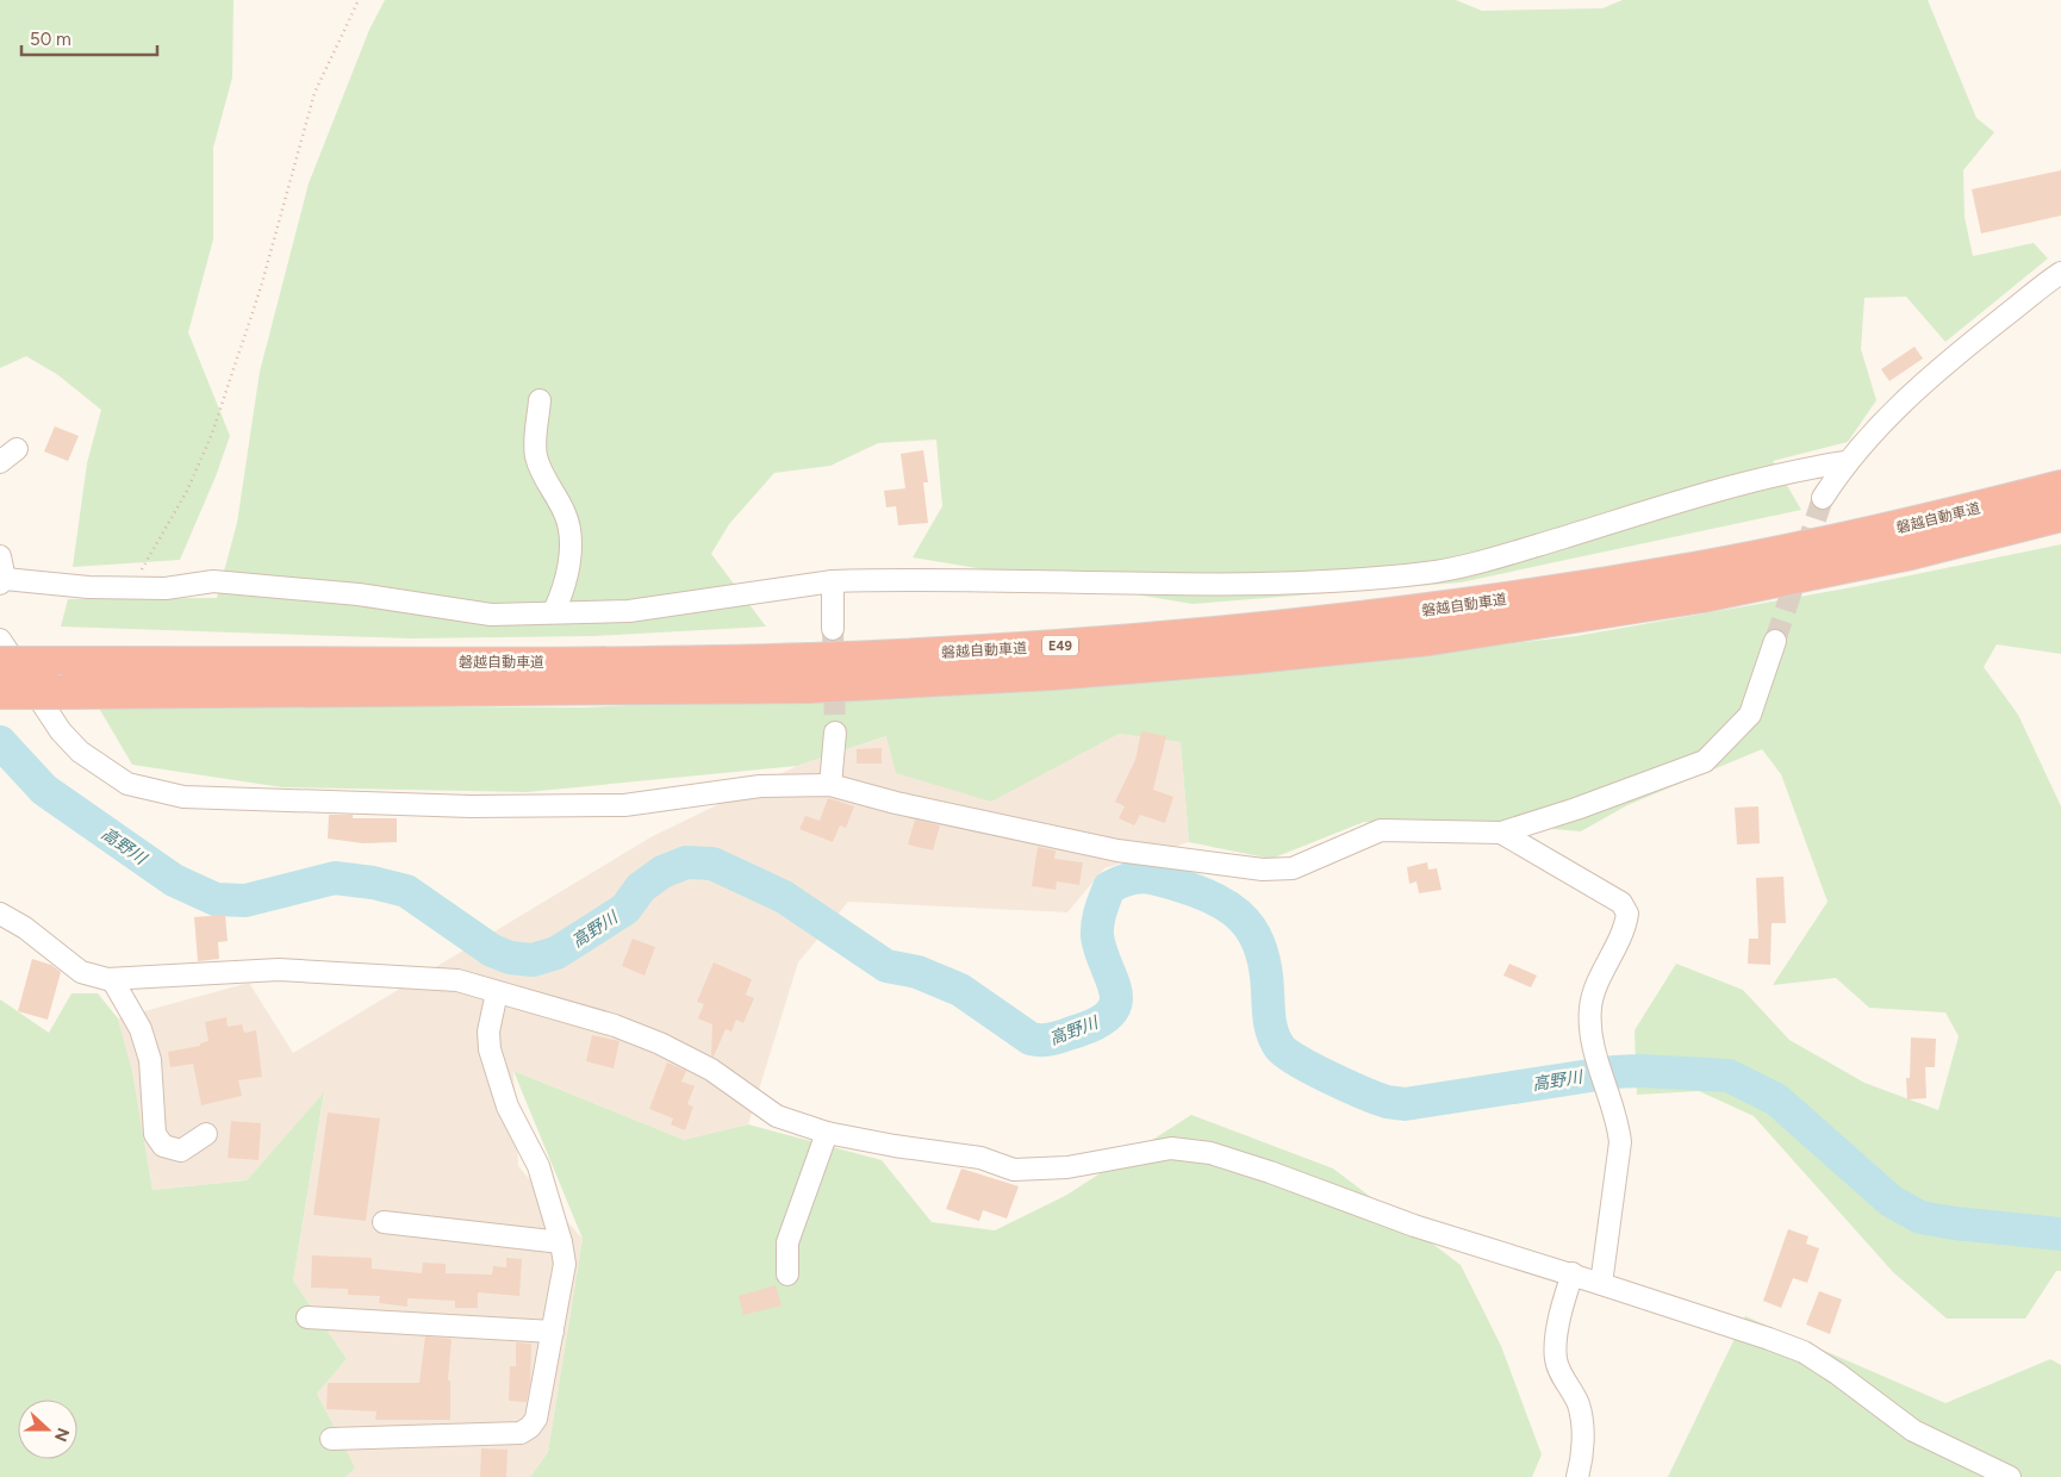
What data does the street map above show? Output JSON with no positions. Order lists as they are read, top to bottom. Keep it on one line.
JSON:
{"streets":{"highway":["磐越自動車道","E49"]},"water":["高野川"],"scale_bar":"50 m","north":"right"}
